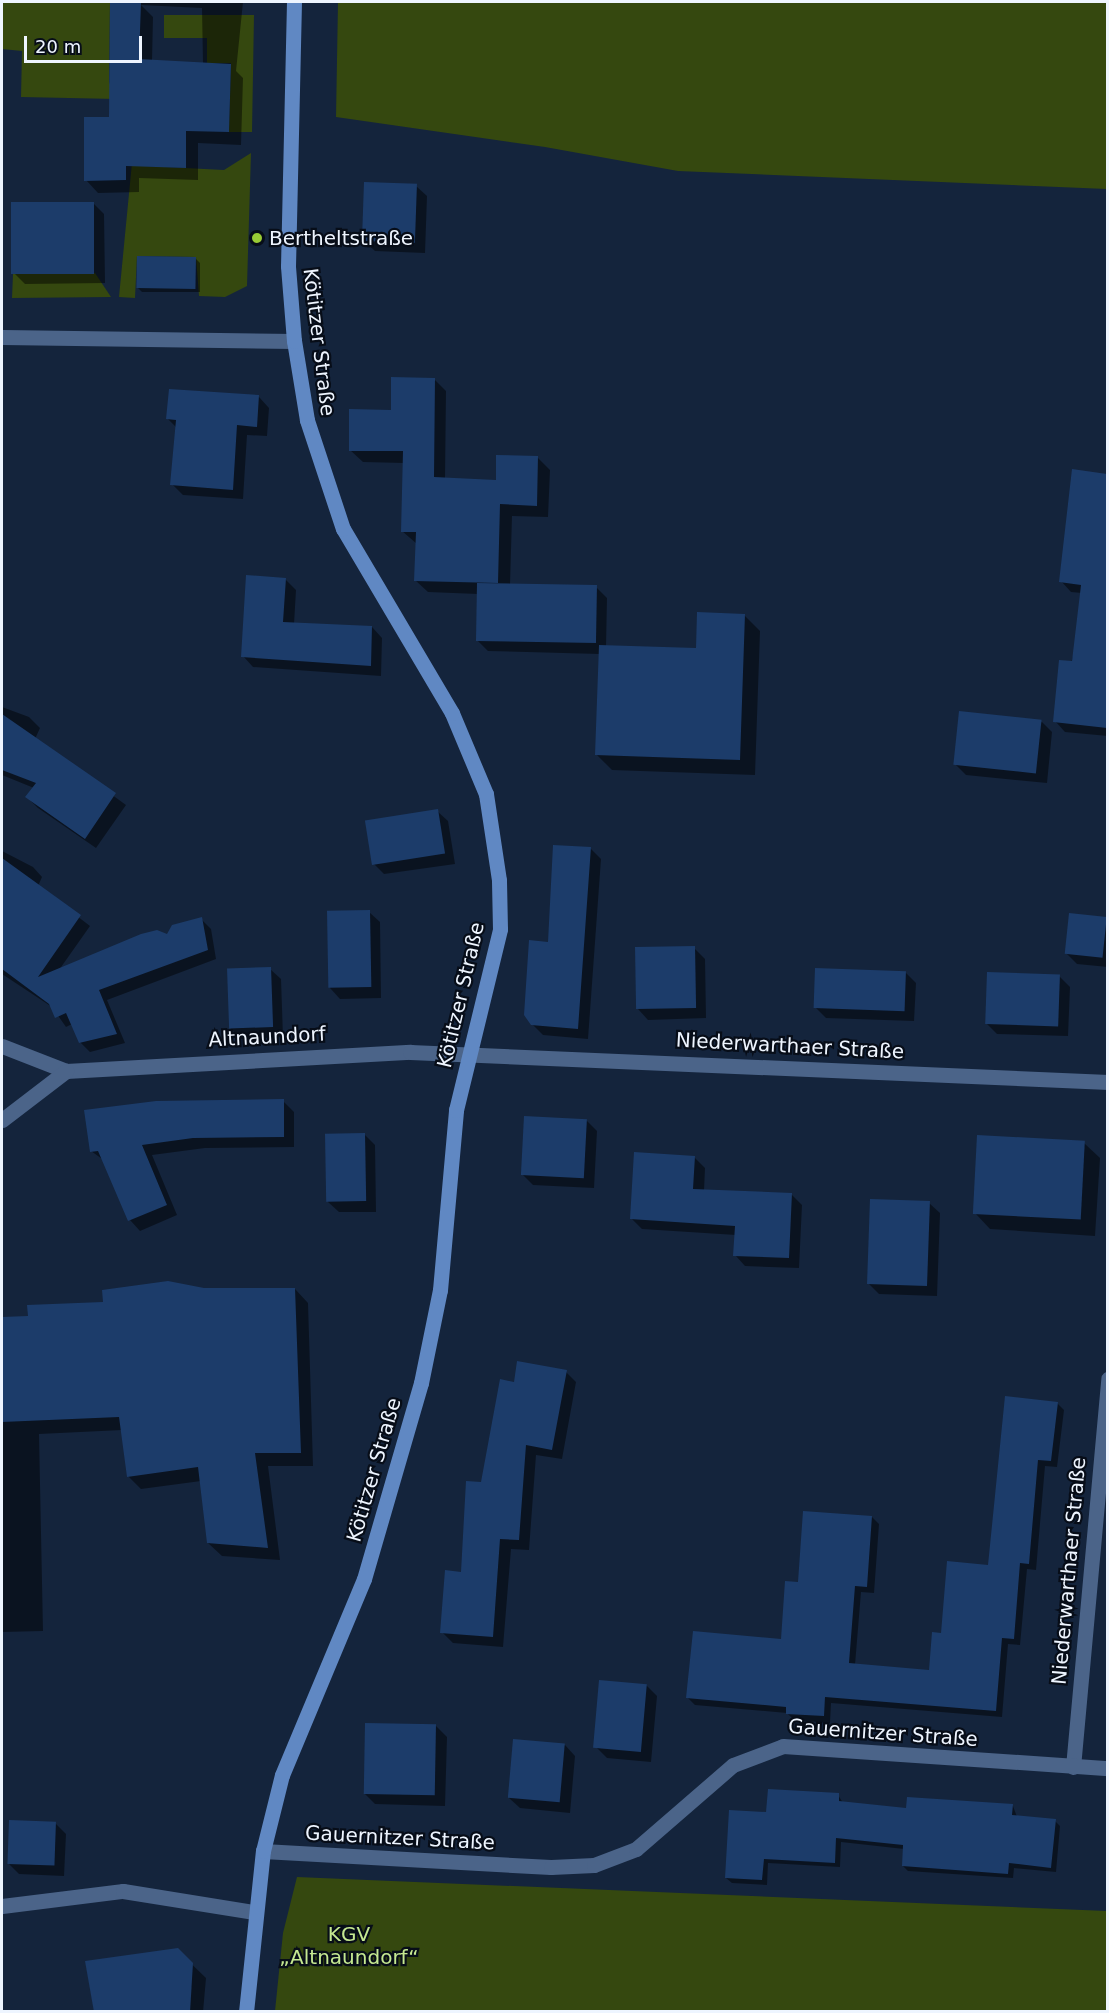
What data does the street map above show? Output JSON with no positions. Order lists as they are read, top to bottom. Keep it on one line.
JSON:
{"streets":{"street":["Kötitzer Straße","Altnaundorf","Niederwarthaer Straße","Gauernitzer Straße"]},"crossings":[["Kötitzer Straße","Altnaundorf"],["Kötitzer Straße","Niederwarthaer Straße"],["Kötitzer Straße","Gauernitzer Straße"],["Altnaundorf","Niederwarthaer Straße"],["Niederwarthaer Straße","Gauernitzer Straße"]],"parks":["KGV „Altnaundorf“"],"places":["Bertheltstraße"],"scale_bar":"20 m"}
